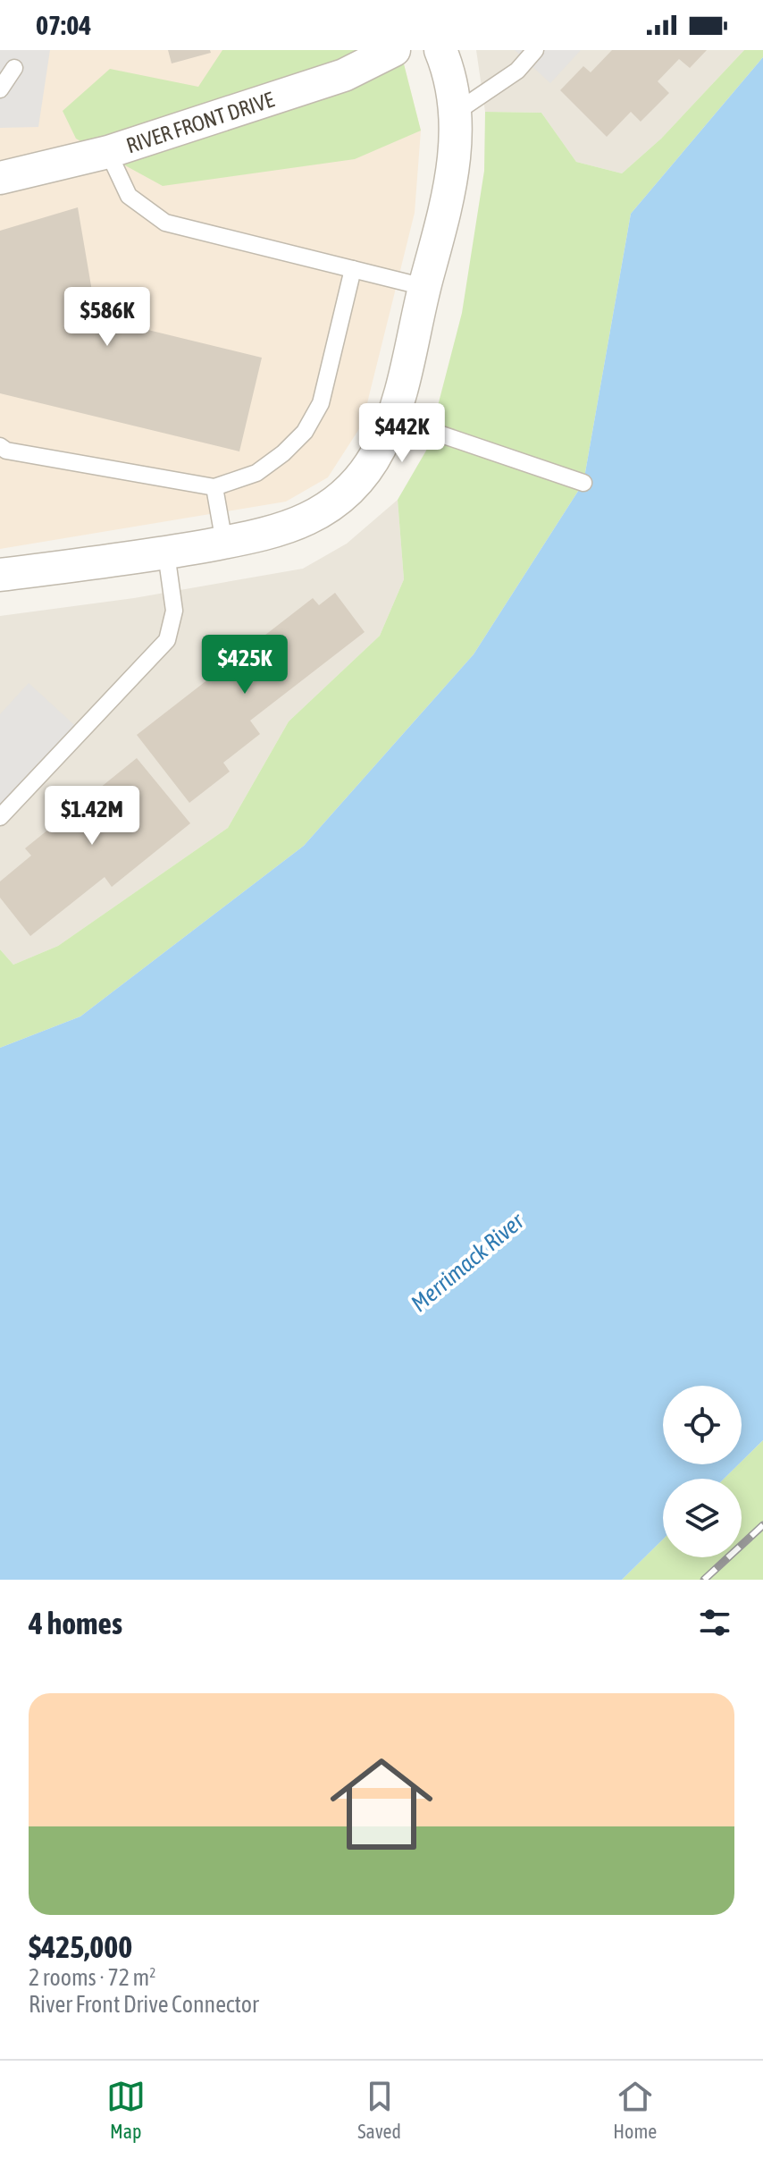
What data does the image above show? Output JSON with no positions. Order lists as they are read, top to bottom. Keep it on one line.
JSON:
{"streets":{"street":["RIVER FRONT DRIVE"]},"water":["Merrimack River"],"page":{"status":"07:04","price":["$586K","$442K","$425K","$1.42M"],"heading":"4 homes","list":[{"name":"$425,000","note":"2 rooms · 72 m² · River Front Drive Connector"}],"tabs":["Map","Saved","Home"]}}
